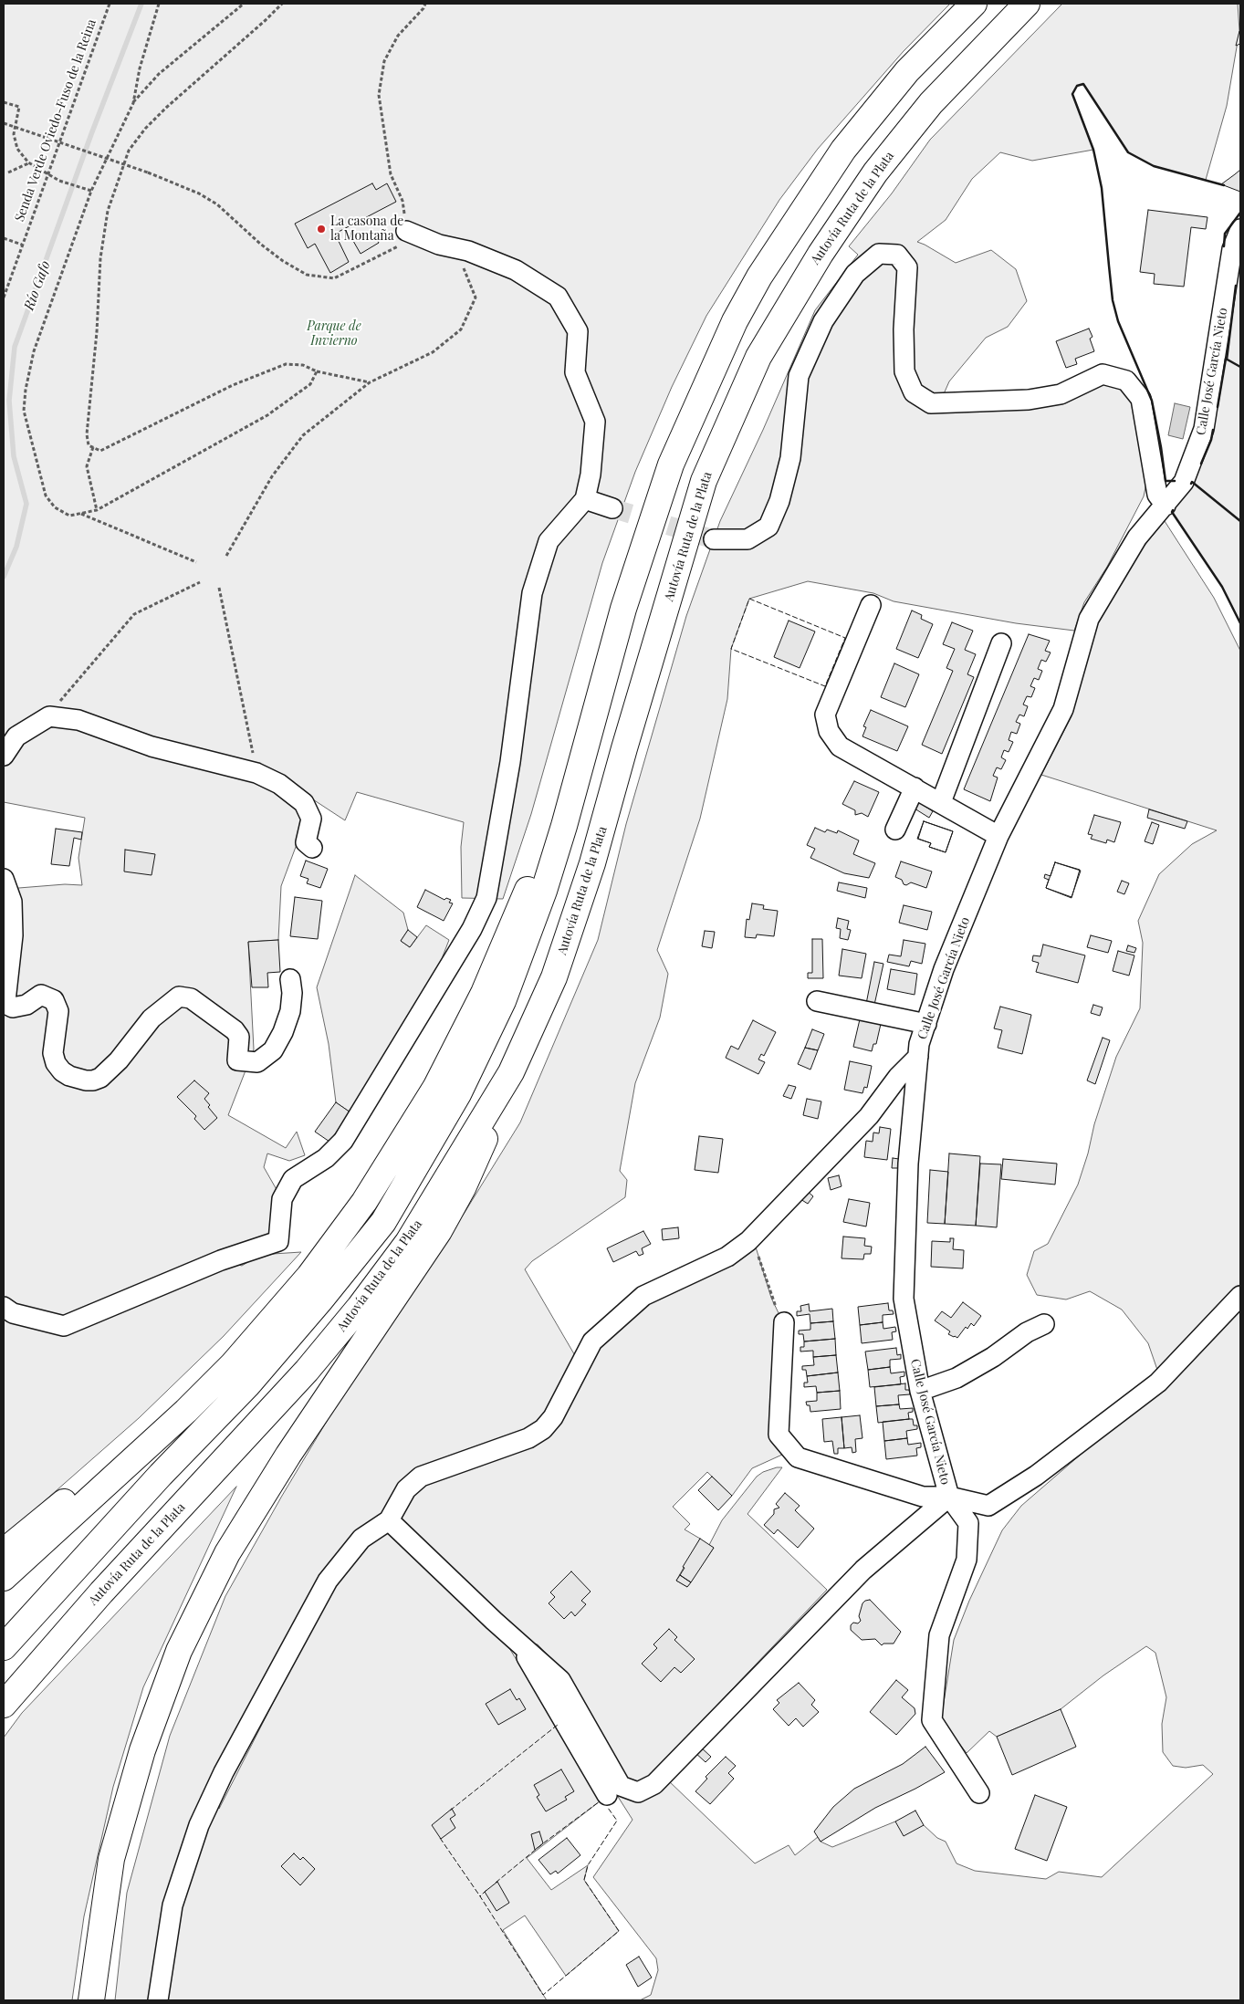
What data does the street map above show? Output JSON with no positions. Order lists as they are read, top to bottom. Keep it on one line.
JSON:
{"streets":{"highway":["Autovía Ruta de la Plata"],"street":["Calle José García Nieto"],"path":["Senda Verde Oviedo-Fuso de la Reina"]},"water":["Río Gafo"],"parks":["Parque de Invierno"],"places":["La casona de la Montaña"]}
